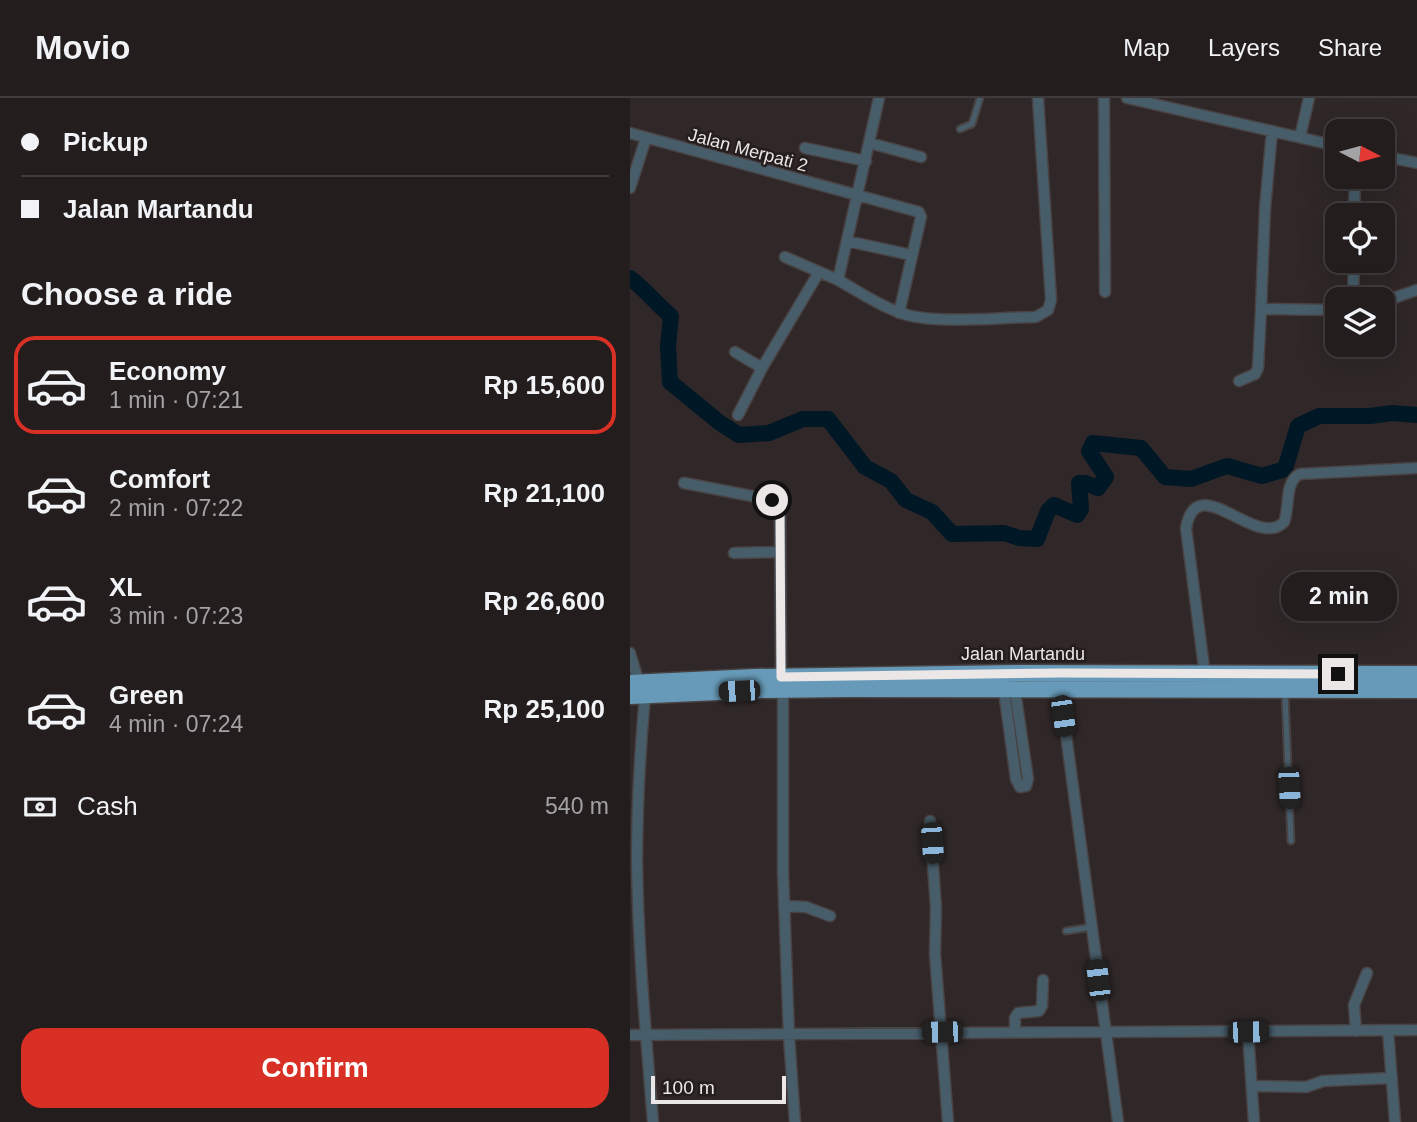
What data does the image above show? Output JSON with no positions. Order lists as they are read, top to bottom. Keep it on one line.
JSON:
{"streets":{"highway":["Jalan Martandu"],"street":["Jalan Merpati 2"]},"scale_bar":"100 m","north":"right","page":{"header":"Movio","nav":["Map","Layers","Share"],"banner":["Pickup","Jalan Martandu"],"heading":"Choose a ride","list":[{"name":"Economy","note":"1 min · 07:21","value":"Rp 15,600"},{"name":"Comfort","note":"2 min · 07:22","value":"Rp 21,100"},{"name":"XL","note":"3 min · 07:23","value":"Rp 26,600"},{"name":"Green","note":"4 min · 07:24","value":"Rp 25,100"}],"bubble":"2 min","pay":["Cash","540 m"],"buttons":"Confirm","scale":"100 m"}}
